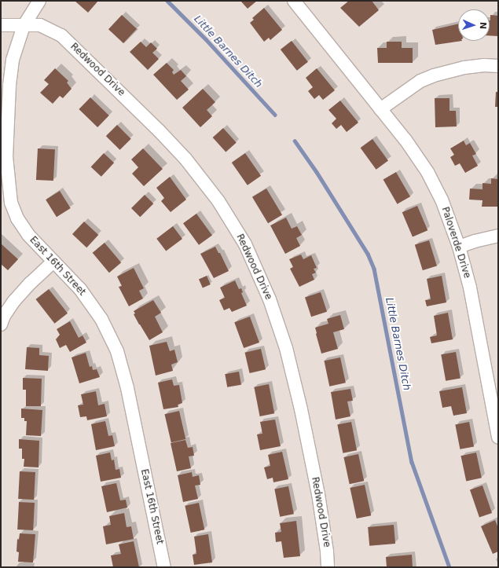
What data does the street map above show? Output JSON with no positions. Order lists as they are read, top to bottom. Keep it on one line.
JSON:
{"streets":{"street":["Redwood Drive","Paloverde Drive","East 16th Street"]},"crossings":[["Redwood Drive","East 16th Street"]],"water":["Little Barnes Ditch"],"north":"right"}
